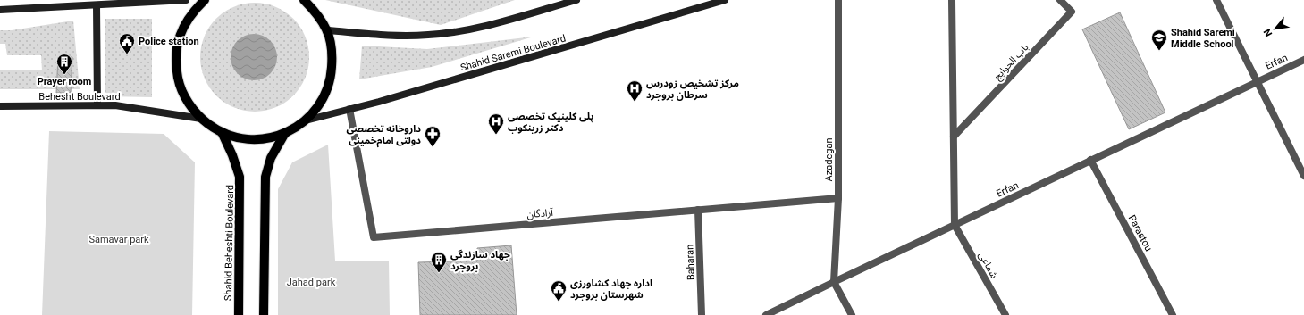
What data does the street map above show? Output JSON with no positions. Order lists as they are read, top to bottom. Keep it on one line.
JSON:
{"streets":{"main road":["Shahid Saremi Boulevard","Behesht Boulevard","Shahid Beheshti Boulevard"],"street":["باب الحوایج","Erfan","Azadegan","آزادگان","Parastou","Baharan","شماعی"]},"crossings":[["Shahid Saremi Boulevard","آزادگان"],["Erfan","Azadegan"],["Erfan","Parastou"],["Erfan","شماعی"],["Azadegan","آزادگان"],["آزادگان","Baharan"]],"parks":["Samavar park","Jahad park"],"places":{"school or university":["Shahid Saremi Middle School"],"public building":["Police station","اداره جهاد کشاورزی شهرستان بروجرد"],"building":["Prayer room","جهاد سازندگی بروجرد"],"hospital":["مرکز تشخیص زودرس سرطان بروجرد","پلی کلینیک تخصصی دکتر زرینکوب"],"pharmacy":["داروخانه تخصصی دولتی امام‌خمینی"]},"north":"bottom left"}
